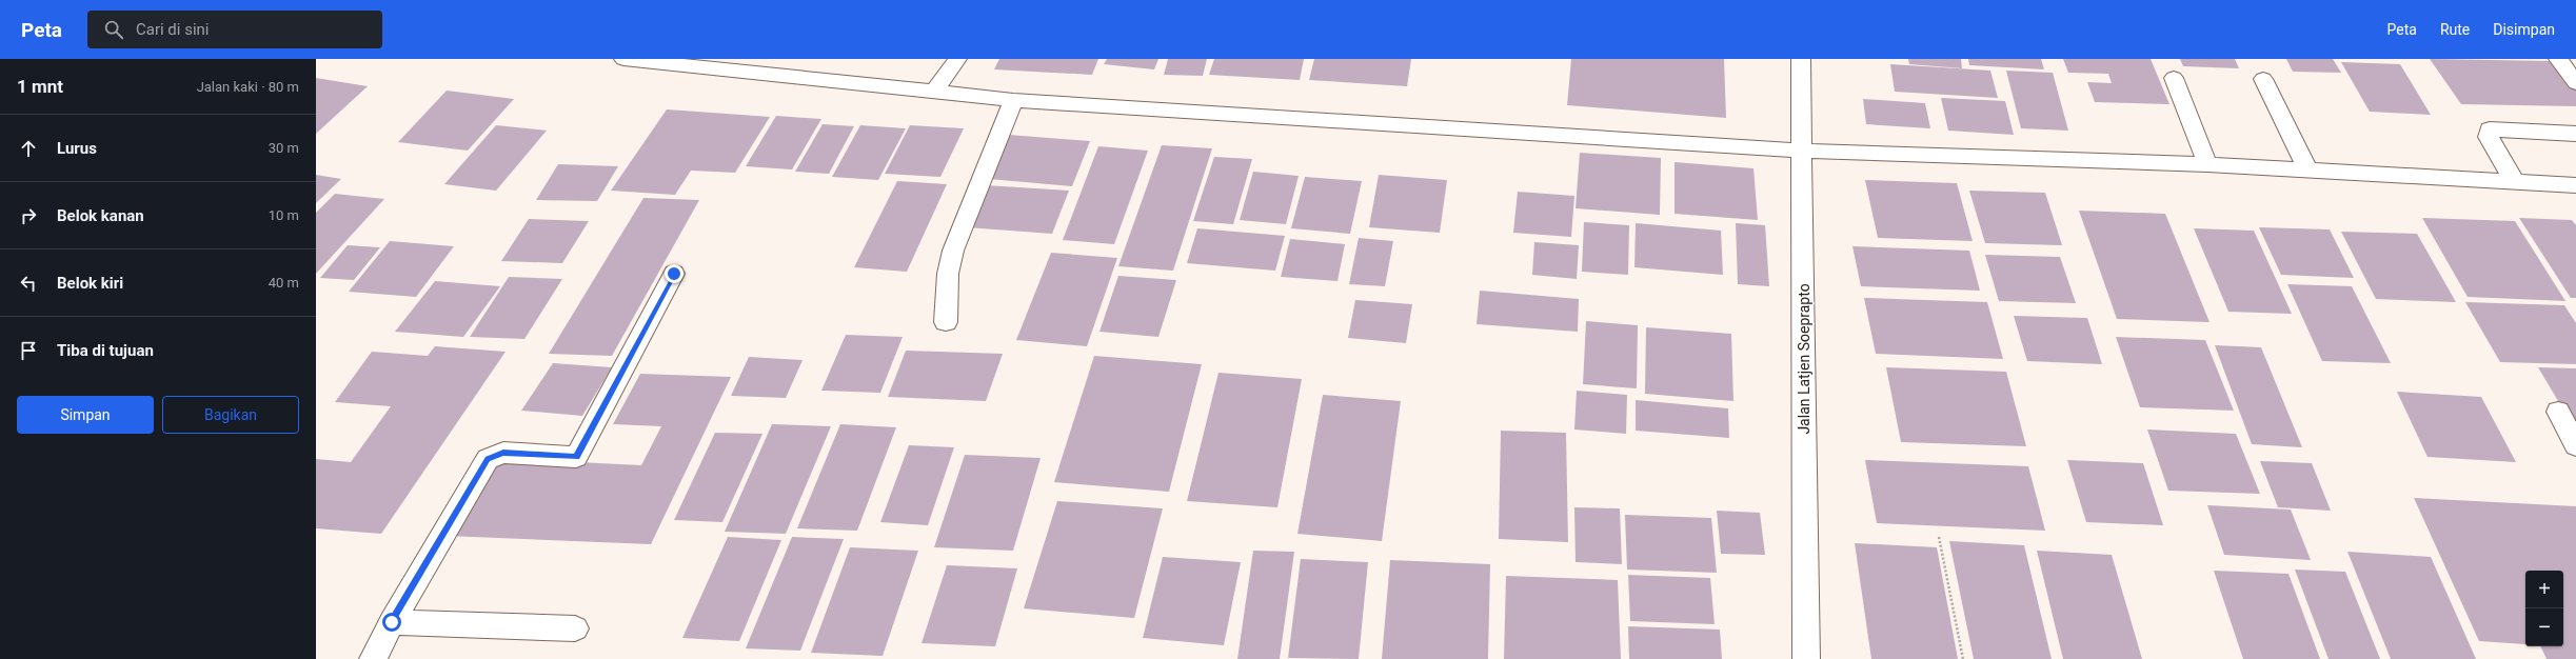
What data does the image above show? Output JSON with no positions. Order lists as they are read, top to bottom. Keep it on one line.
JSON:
{"streets":{"street":["Jalan Latjen Soeprapto"]},"page":{"header":"Peta","search":"Cari di sini","nav":["Peta","Rute","Disimpan"],"heading":["1 mnt","Jalan kaki · 80 m"],"list":[["Lurus","30 m"],["Belok kanan","10 m"],["Belok kiri","40 m"],"Tiba di tujuan"],"buttons":["Simpan","Bagikan"],"map_buttons":["+","−"]}}
